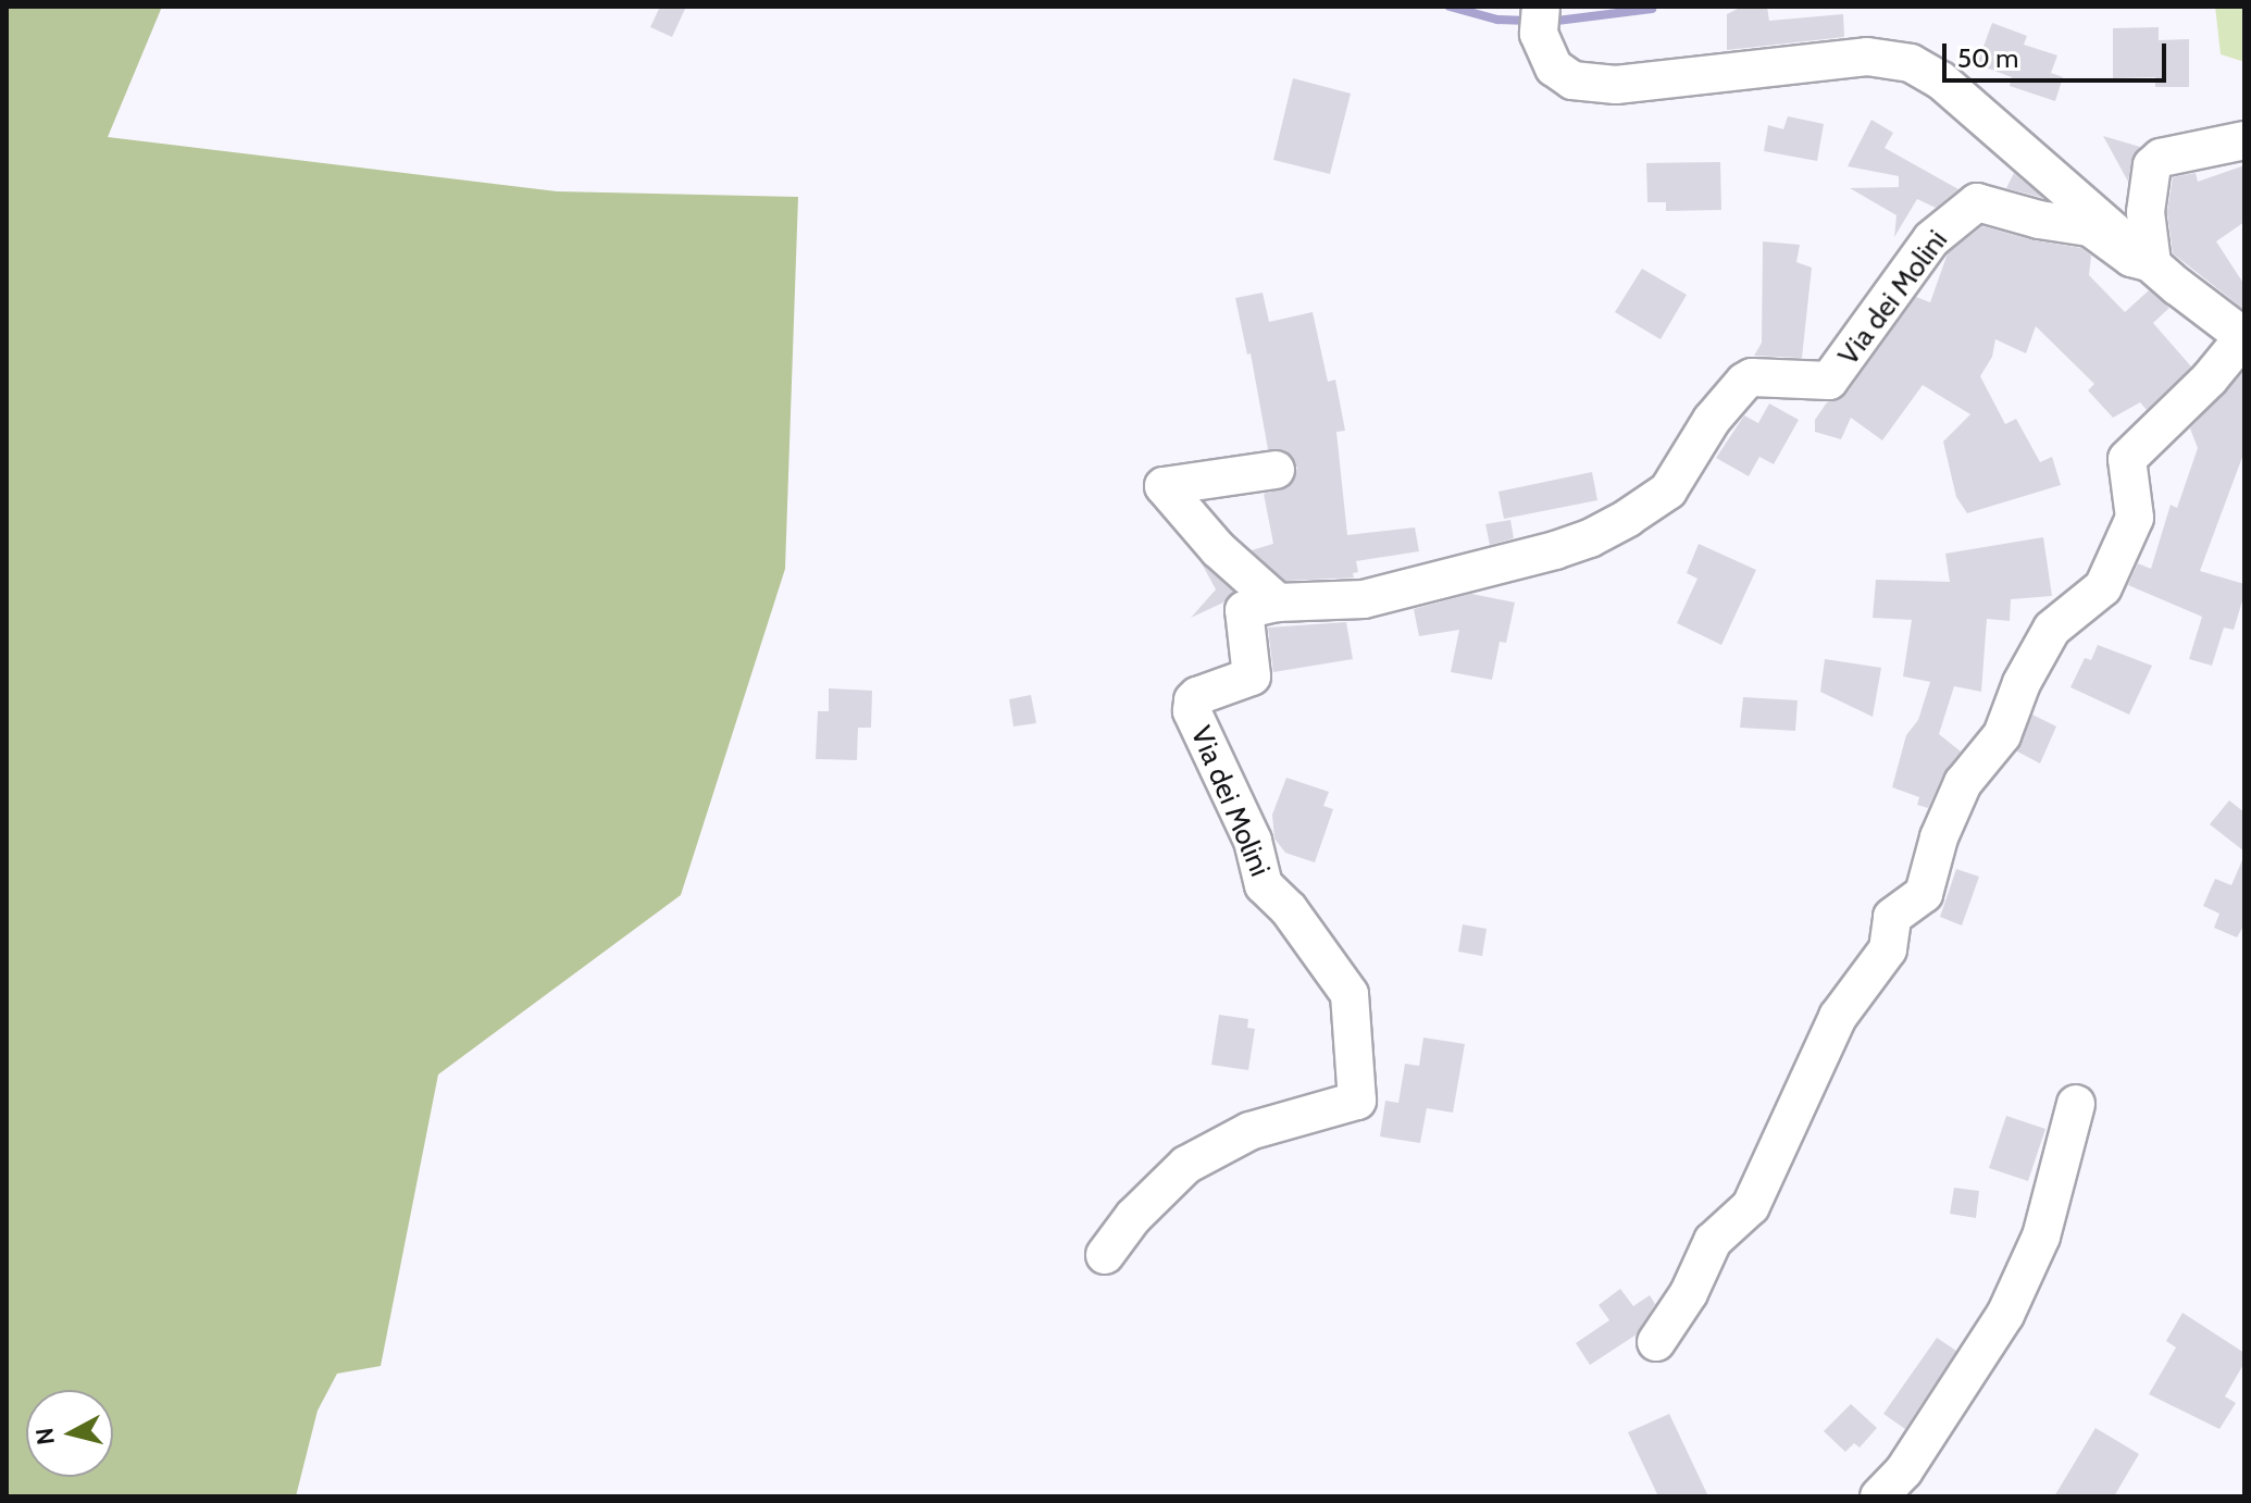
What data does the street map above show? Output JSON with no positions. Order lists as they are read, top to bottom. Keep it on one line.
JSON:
{"streets":{"street":["Via dei Molini"]},"scale_bar":"50 m","north":"left"}
